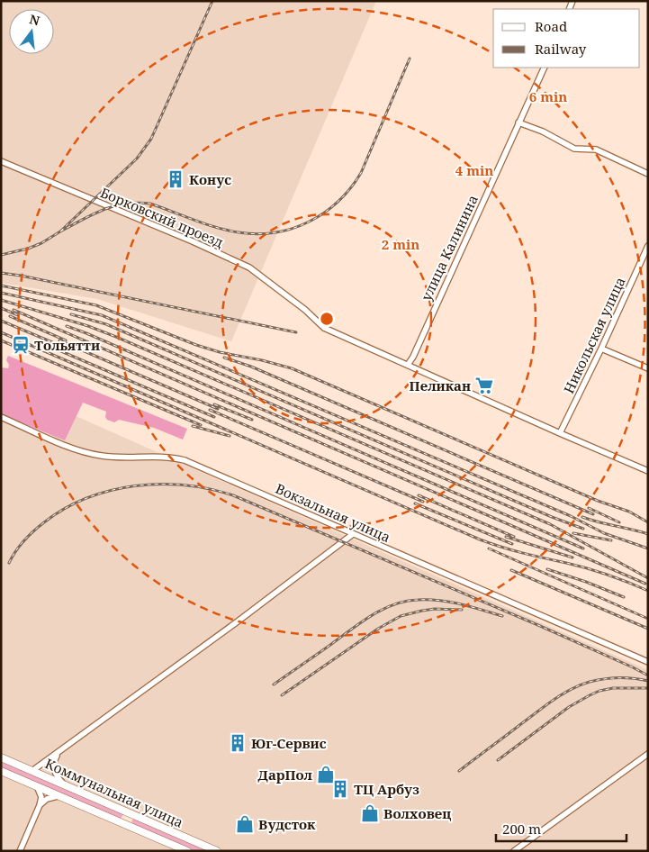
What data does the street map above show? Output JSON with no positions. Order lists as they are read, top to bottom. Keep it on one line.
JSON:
{"streets":{"main road":["Коммунальная улица"],"street":["Борковский проезд","улица Калинина","Никольская улица","Вокзальная улица"]},"crossings":[["Борковский проезд","улица Калинина"]],"places":{"building":["Конус","Юг-Сервис","ТЦ Арбуз"],"station":["Тольятти"],"supermarket":["Пеликан"],"shop":["ДарПол","Волховец","Вудсток"]},"legend":["Road","Railway"],"scale_bar":"200 m","north":"top","rings":["6 min","4 min","2 min"]}
